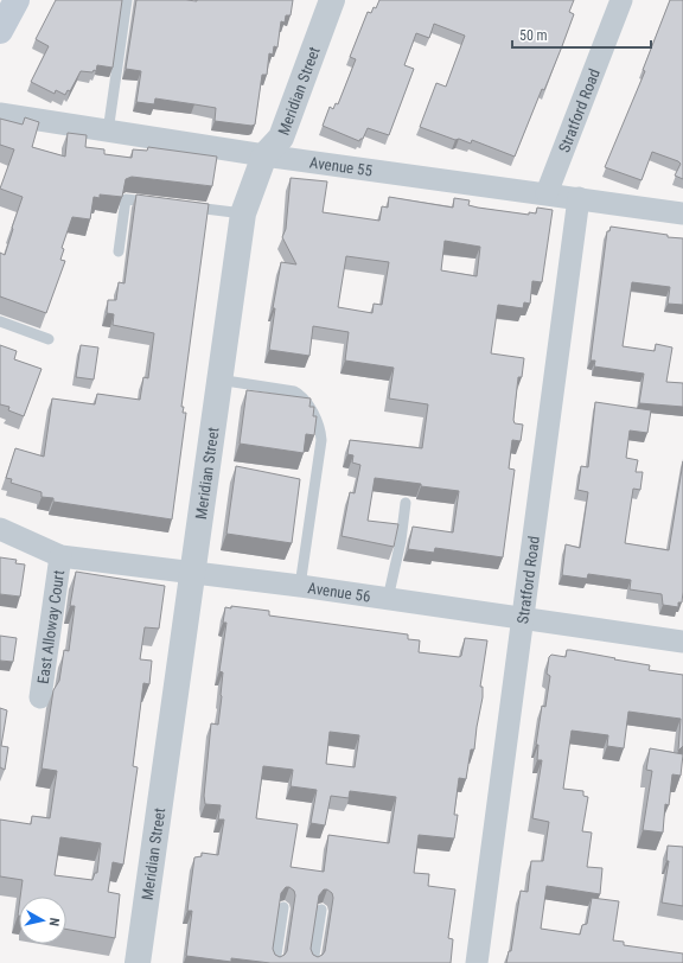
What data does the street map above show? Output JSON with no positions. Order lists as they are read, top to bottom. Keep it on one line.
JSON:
{"streets":{"street":["Meridian Street","Stratford Road","Avenue 55","Avenue 56","East Alloway Court"]},"crossings":[["Meridian Street","Avenue 55"],["Meridian Street","Avenue 56"],["Stratford Road","Avenue 55"],["Stratford Road","Avenue 56"],["Avenue 56","East Alloway Court"]],"scale_bar":"50 m","north":"right"}
